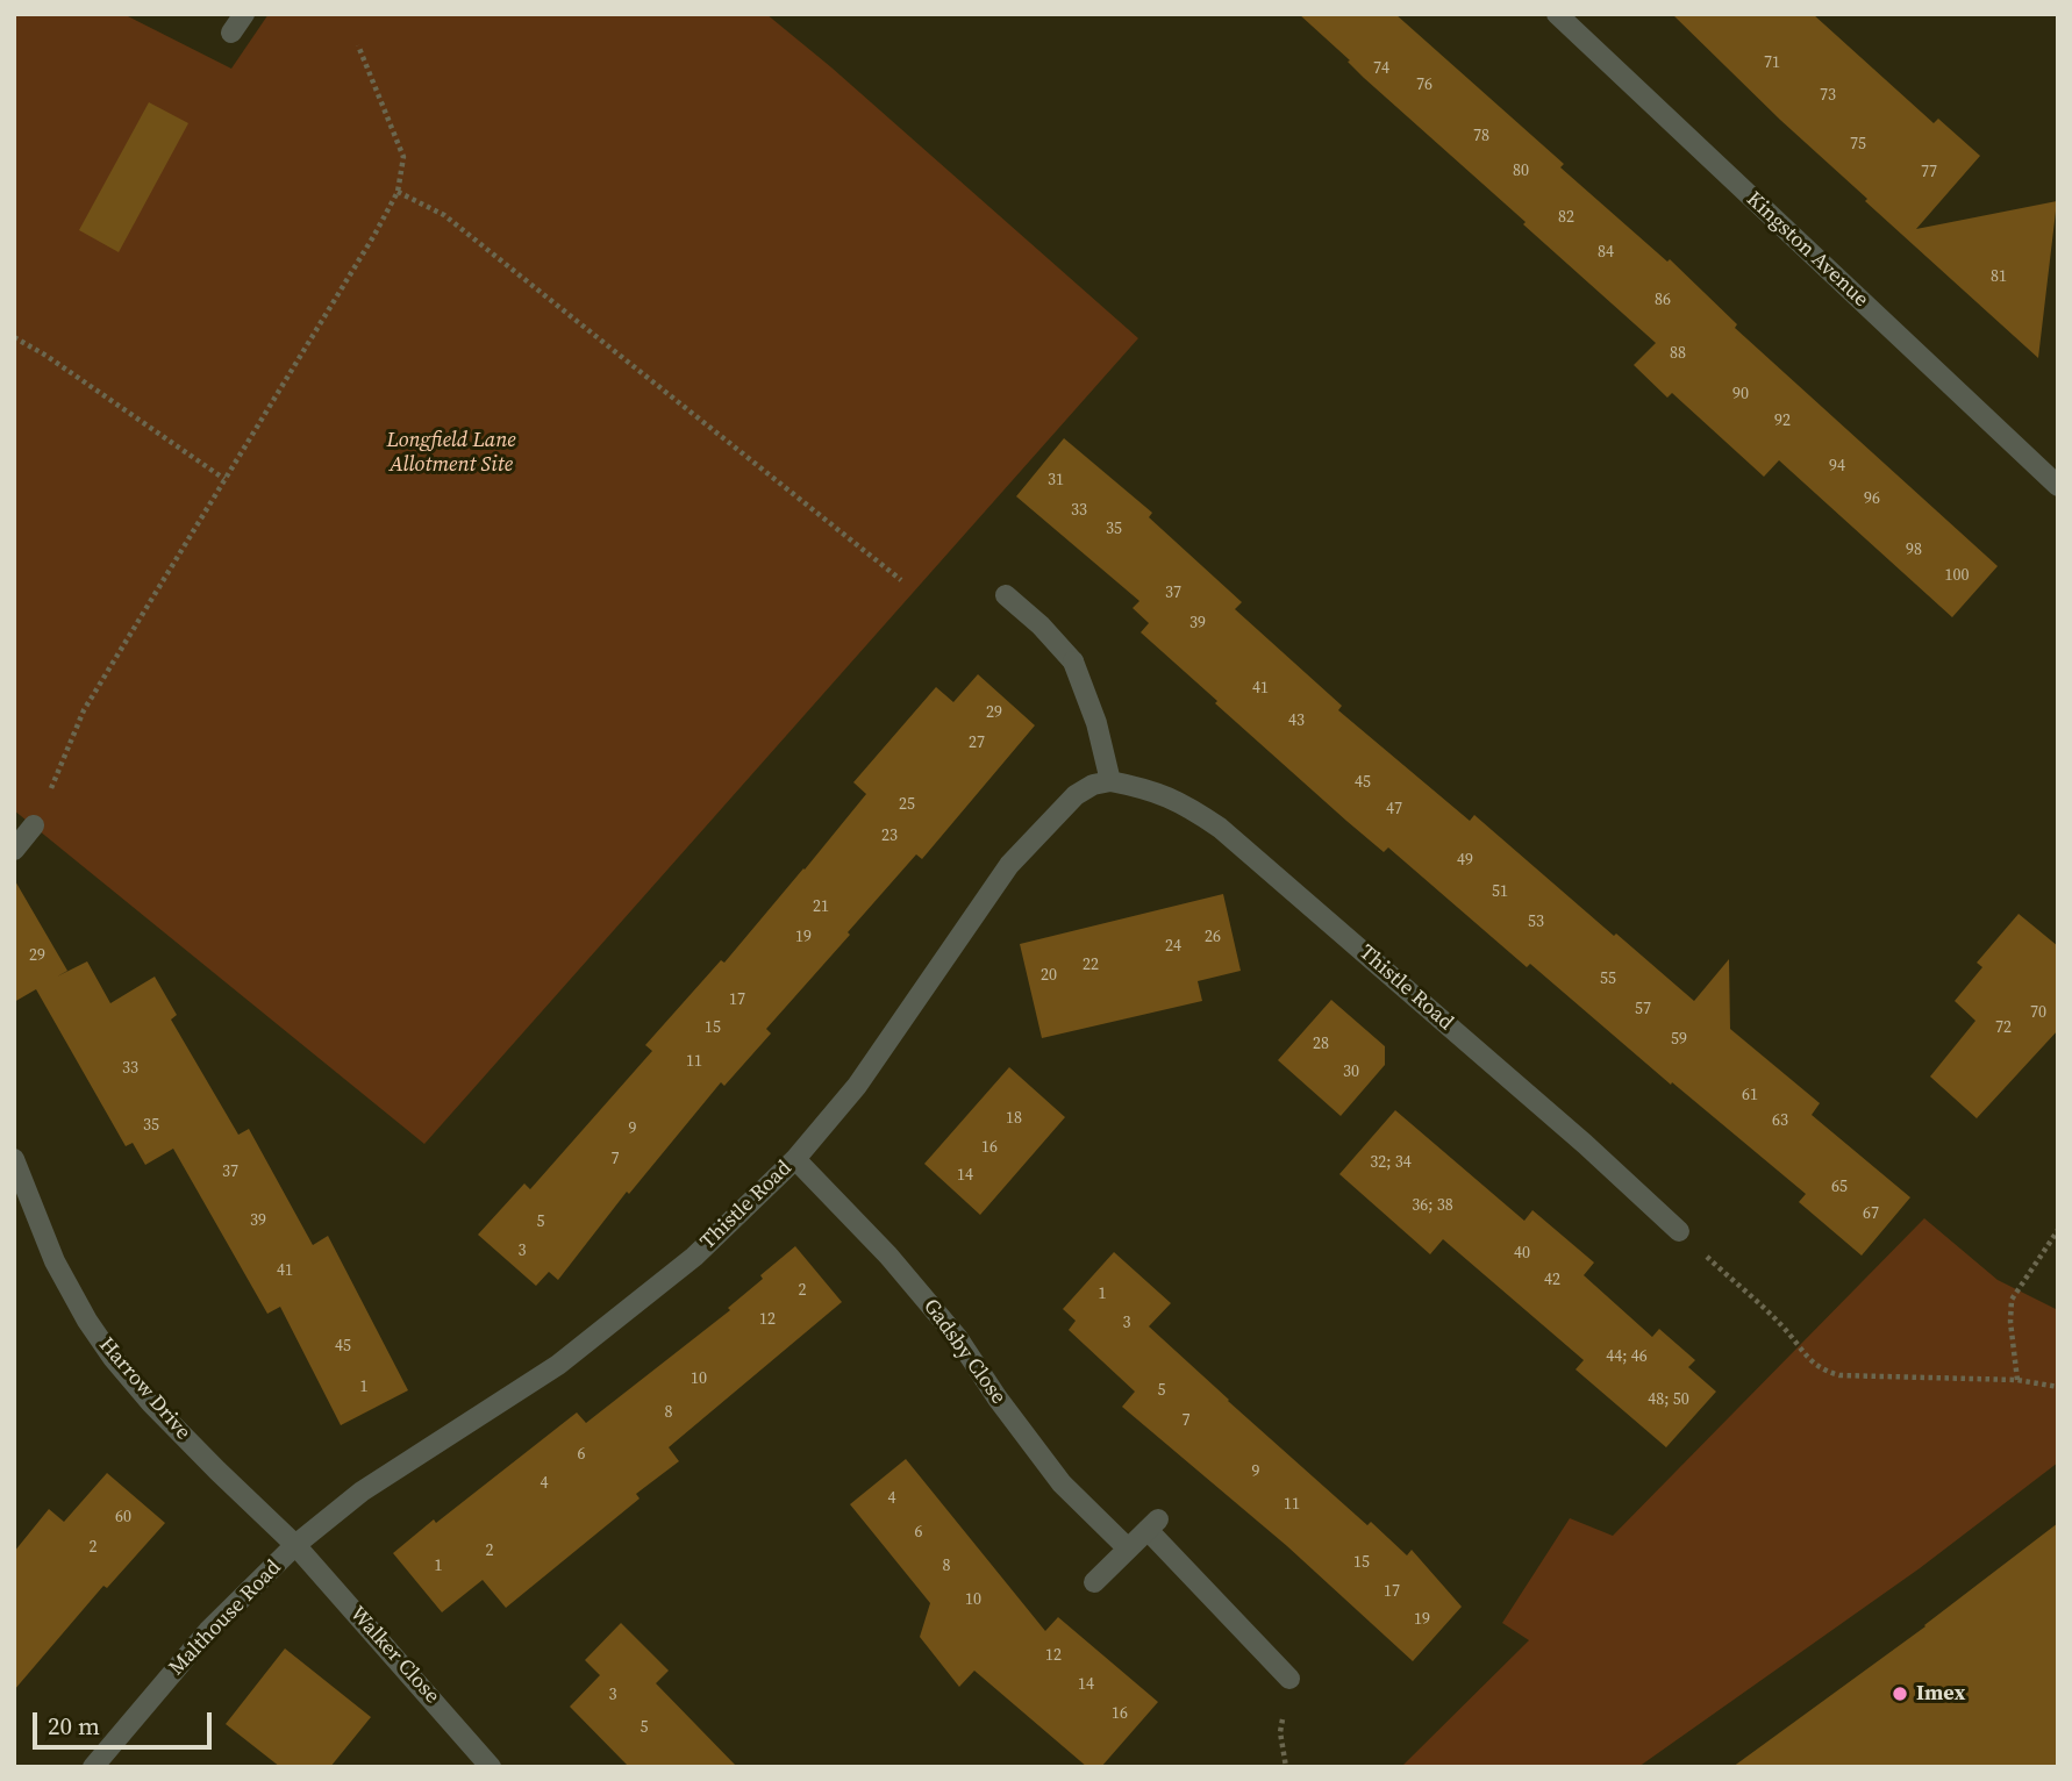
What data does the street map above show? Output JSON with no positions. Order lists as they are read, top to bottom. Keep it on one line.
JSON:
{"streets":{"street":["Kingston Avenue","Thistle Road","Gadsby Close","Harrow Drive","Malthouse Road","Walker Close"]},"crossings":[["Thistle Road","Gadsby Close"],["Thistle Road","Harrow Drive"],["Thistle Road","Malthouse Road"],["Thistle Road","Walker Close"],["Harrow Drive","Malthouse Road"],["Harrow Drive","Walker Close"],["Malthouse Road","Walker Close"]],"parks":["Longfield Lane Allotment Site"],"places":["Imex"],"house_numbers":["71","74","76","73","78","75","80","77","82","84","81","86","88","90","92","94","31","96","33","35","98","100","37","39","41","29","43","27","45","25","47","23","49","51","21","53","19","26","24","29","22","20","55","17","57","70","15","72","59","28","11","33","30","61","18","63","35","9","16","7","32; 34","37","14","65","36; 38","67","39","5","3","40","41","42","2","1","12","3","45","44; 46","10","1","5","48; 50","8","7","6","9","4","4","11","60","6","2","2","15","1","8","17","10","19","12","14","3","16","5"],"scale_bar":"20 m"}
